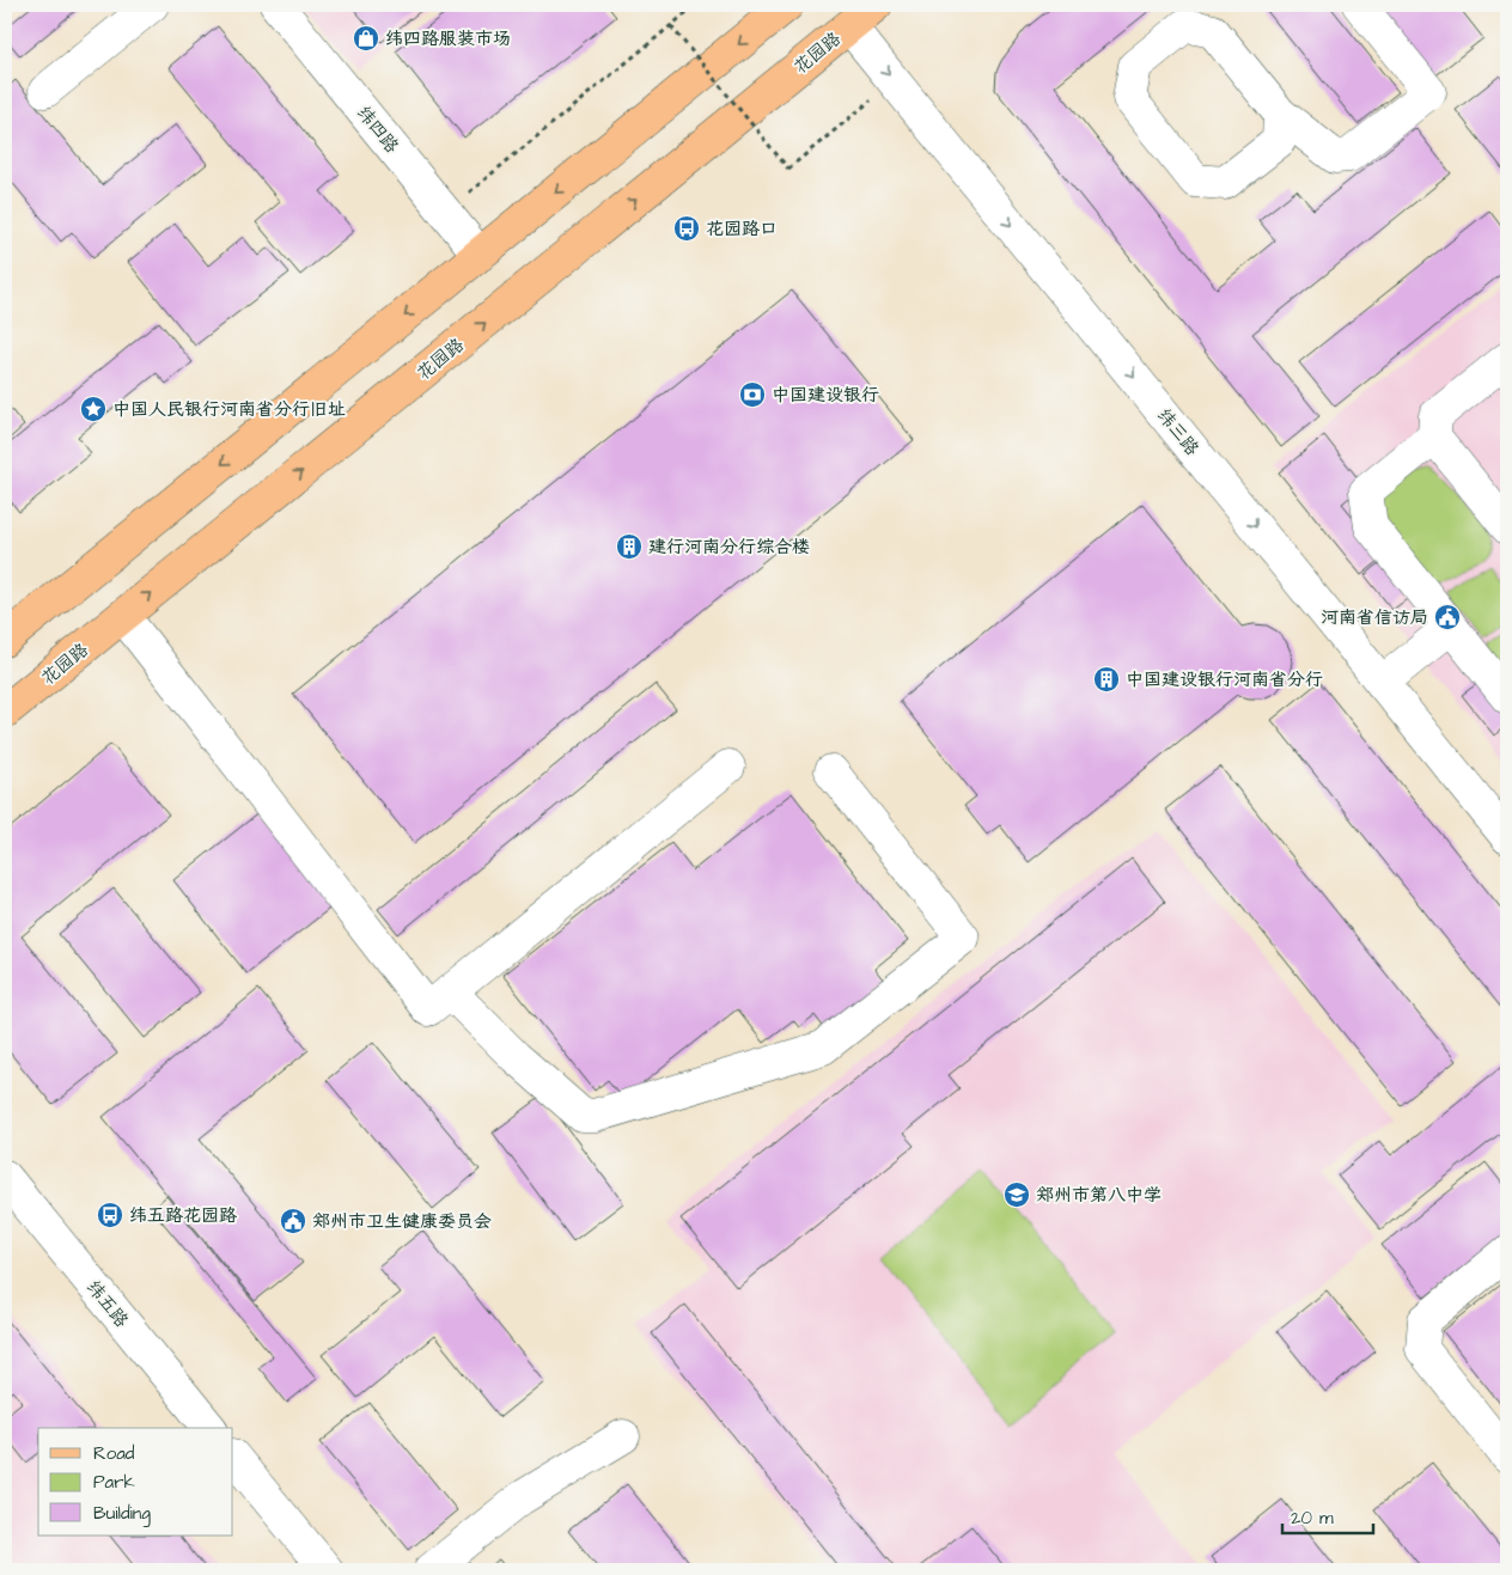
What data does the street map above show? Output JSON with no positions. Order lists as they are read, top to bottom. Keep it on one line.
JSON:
{"streets":{"main road":["花园路"],"street":["纬四路","纬三路","纬五路"]},"crossings":[["花园路","纬三路"]],"one_way":["纬三路"],"places":{"shop":["纬四路服装市场"],"bus stop":["花园路口","纬五路花园路"],"bank":["中国建设银行"],"place":["中国人民银行河南省分行旧址"],"building":["建行河南分行综合楼","中国建设银行河南省分行"],"public building":["河南省信访局","郑州市卫生健康委员会"],"school or university":["郑州市第八中学"]},"legend":["Road","Park","Building"],"scale_bar":"20 m"}
